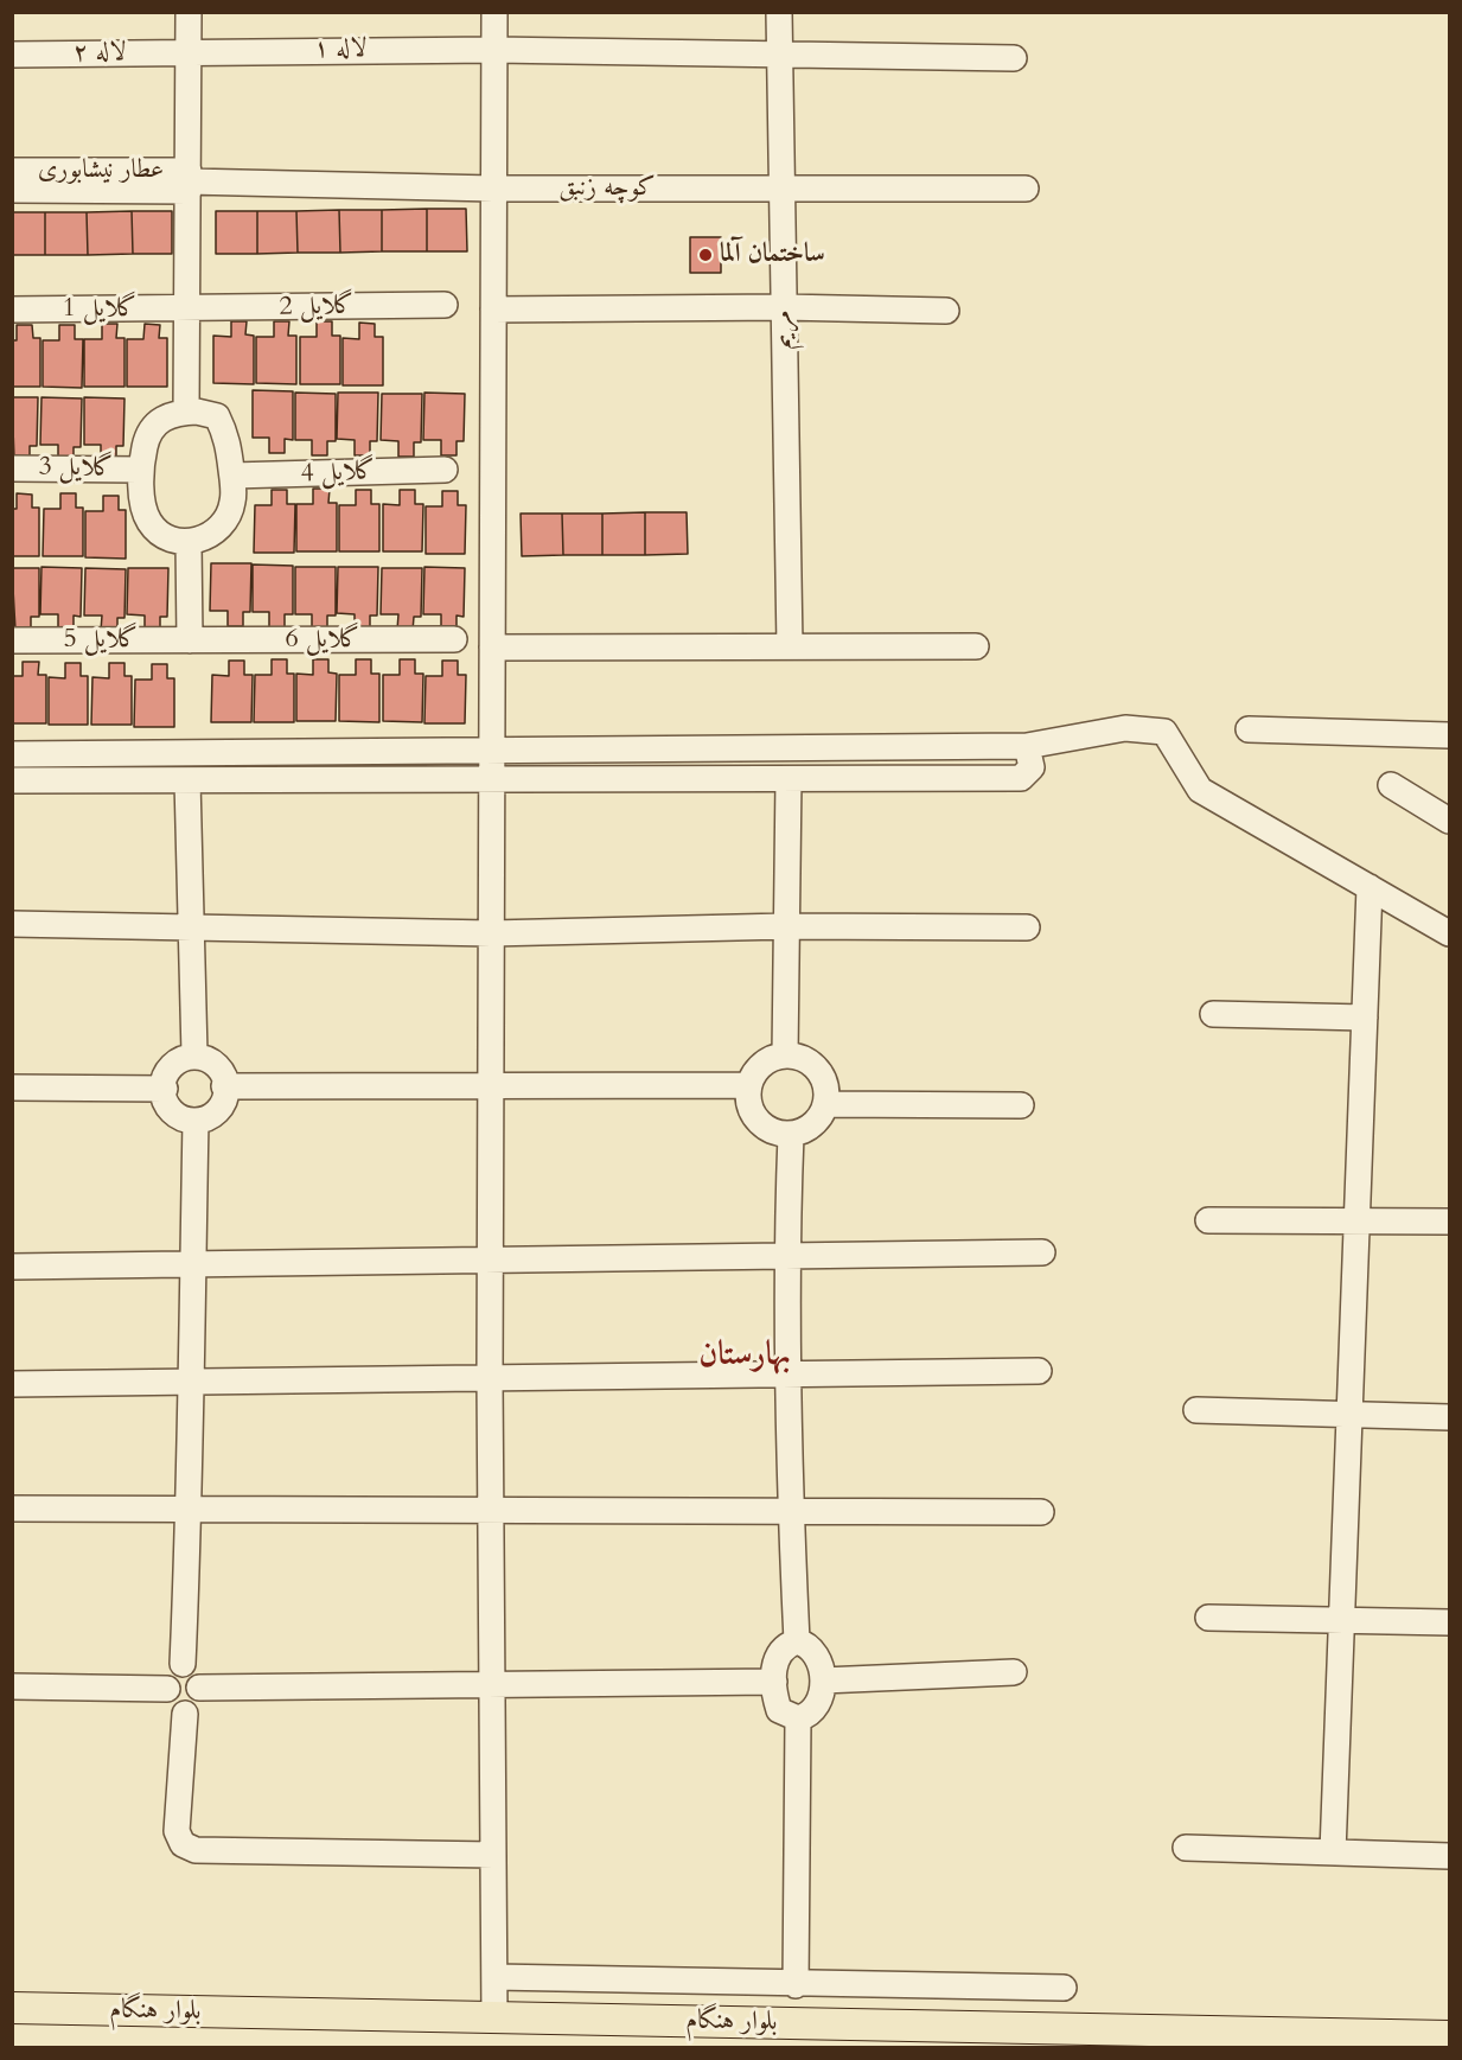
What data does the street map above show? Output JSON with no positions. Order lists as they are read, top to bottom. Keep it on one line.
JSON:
{"streets":{"main road":["بلوار هنگام"],"street":["لاله ۱","لاله ۲","عطار نیشابوری","کوچه زنبق","گلایل 2","گلایل 1","مریم","گلایل 3","گلایل 4","گلایل 5","گلایل 6"]},"crossings":[["لاله ۱","لاله ۲"],["لاله ۱","مریم"],["عطار نیشابوری","کوچه زنبق"],["کوچه زنبق","مریم"],["گلایل 2","گلایل 1"],["گلایل 3","گلایل 4"],["گلایل 5","گلایل 6"]],"districts":["بهارستان"],"places":["ساختمان آلما"]}
